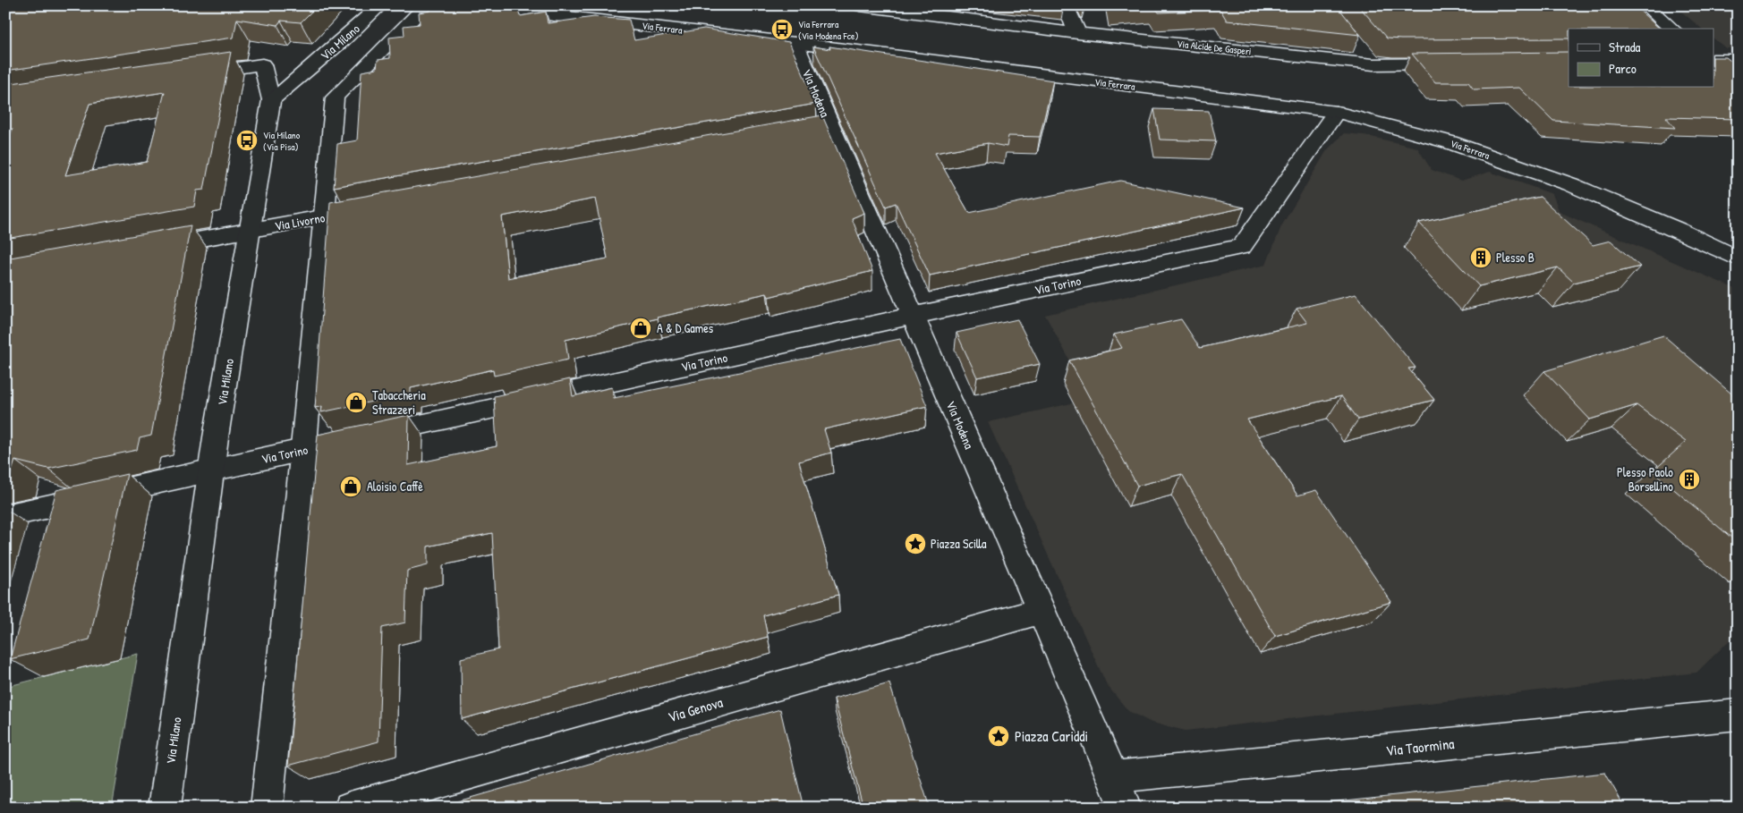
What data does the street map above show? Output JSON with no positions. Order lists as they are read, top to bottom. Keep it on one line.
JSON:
{"streets":{"street":["Via Ferrara","Via Milano","Via Alcide De Gasperi","Via Modena","Via Livorno","Via Torino","Via Genova","Via Taormina"]},"crossings":[["Via Ferrara","Via Modena"],["Via Ferrara","Via Torino"],["Via Milano","Via Livorno"],["Via Milano","Via Torino"],["Via Modena","Via Torino"],["Via Modena","Via Genova"],["Via Modena","Via Taormina"]],"places":{"bus stop":["Via Ferrara (Via Modena Fce)","Via Milano (Via Pisa)"],"building":["Plesso B","Plesso Paolo Borsellino"],"shop":["A & D Games","Tabaccheria Strazzeri","Aloisio Caffè"],"place":["Piazza Scilla","Piazza Cariddi"]},"legend":["Strada","Parco"]}
